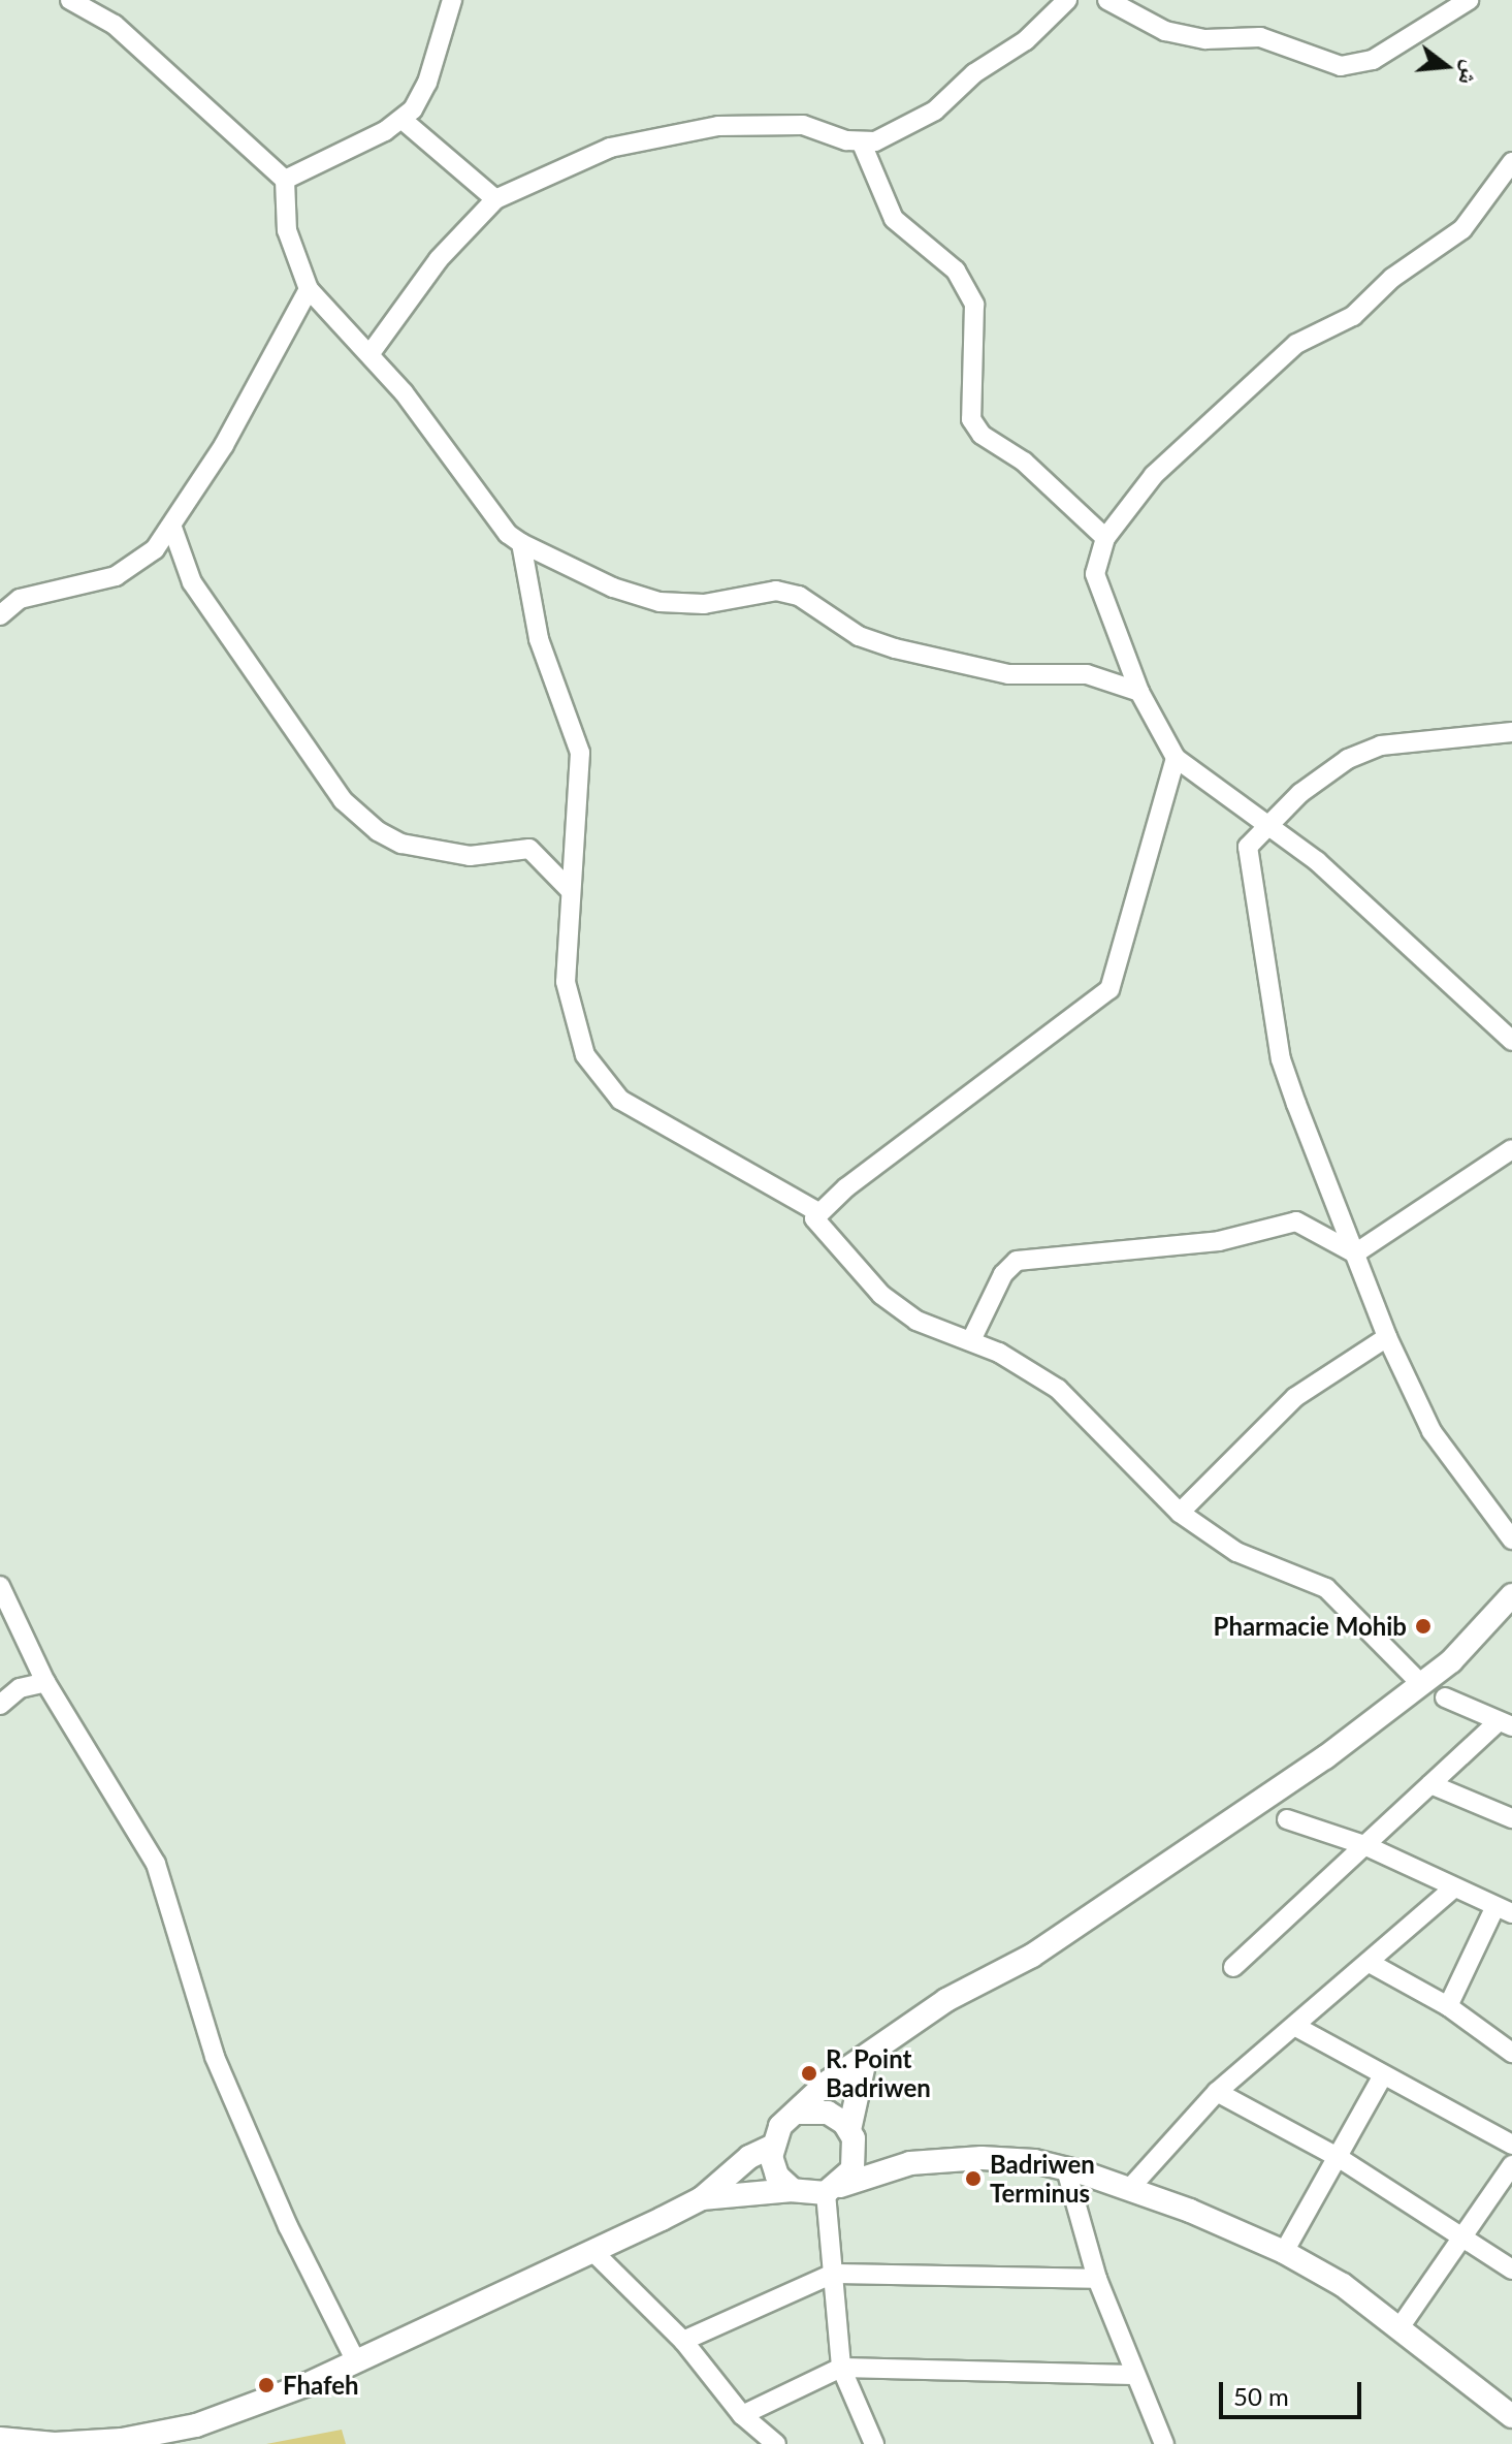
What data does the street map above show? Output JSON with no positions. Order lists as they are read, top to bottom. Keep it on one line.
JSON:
{"places":["Pharmacie Mohib","R. Point Badriwen","Badriwen Terminus","Fhafeh"],"scale_bar":"50 m","north":"right"}
